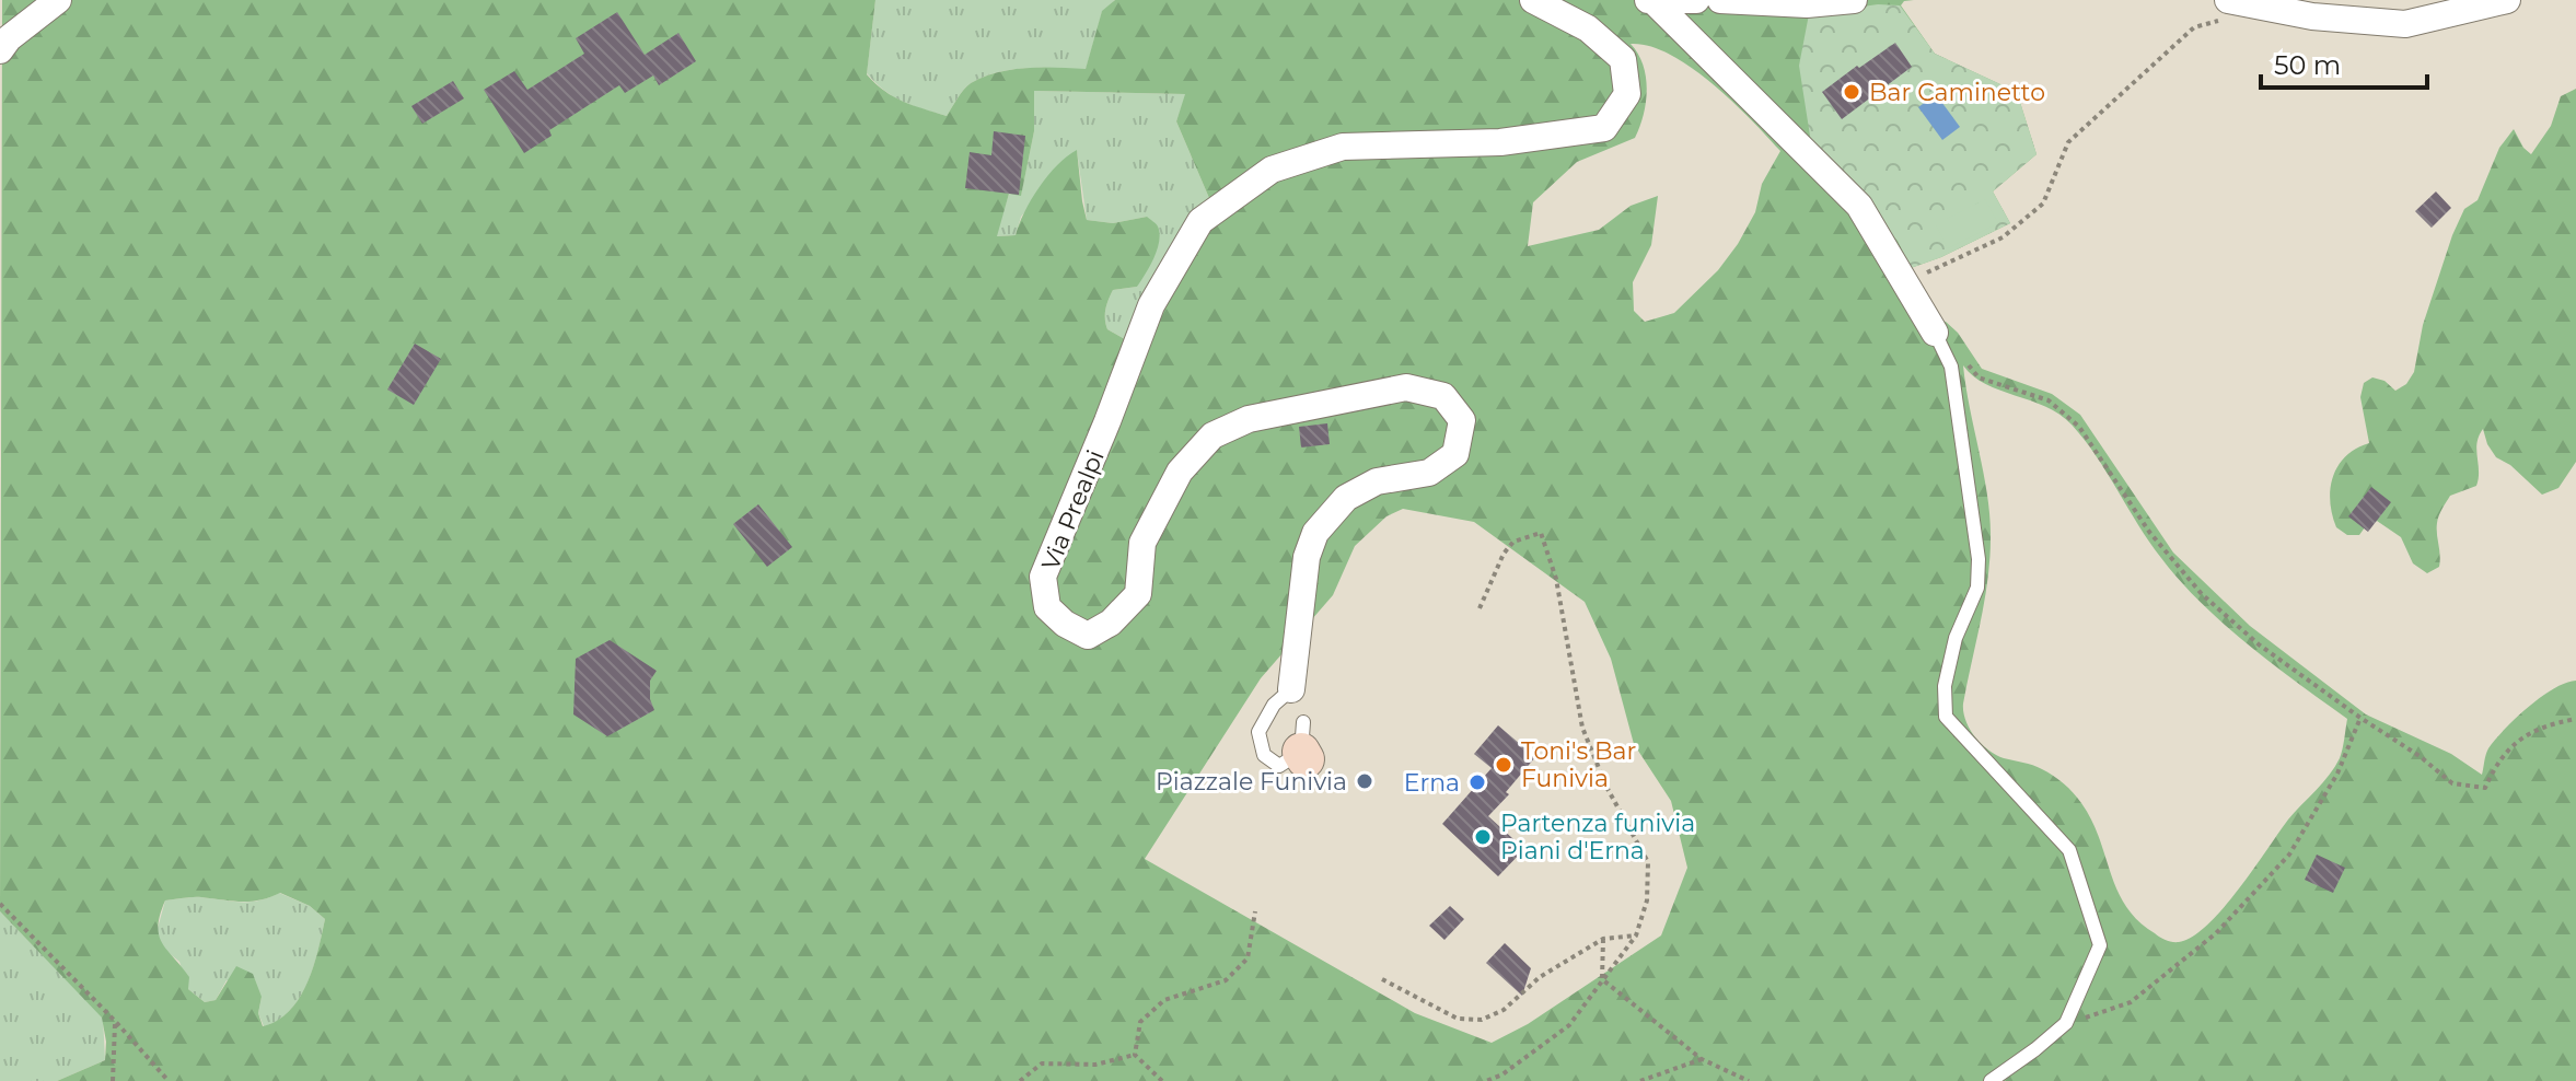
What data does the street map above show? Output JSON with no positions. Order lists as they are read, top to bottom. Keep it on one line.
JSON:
{"streets":{"street":["Via Prealpi"]},"places":["Bar Caminetto","Toni's Bar Funivia","Piazzale Funivia","Erna","Partenza funivia Piani d'Erna"],"scale_bar":"50 m"}
